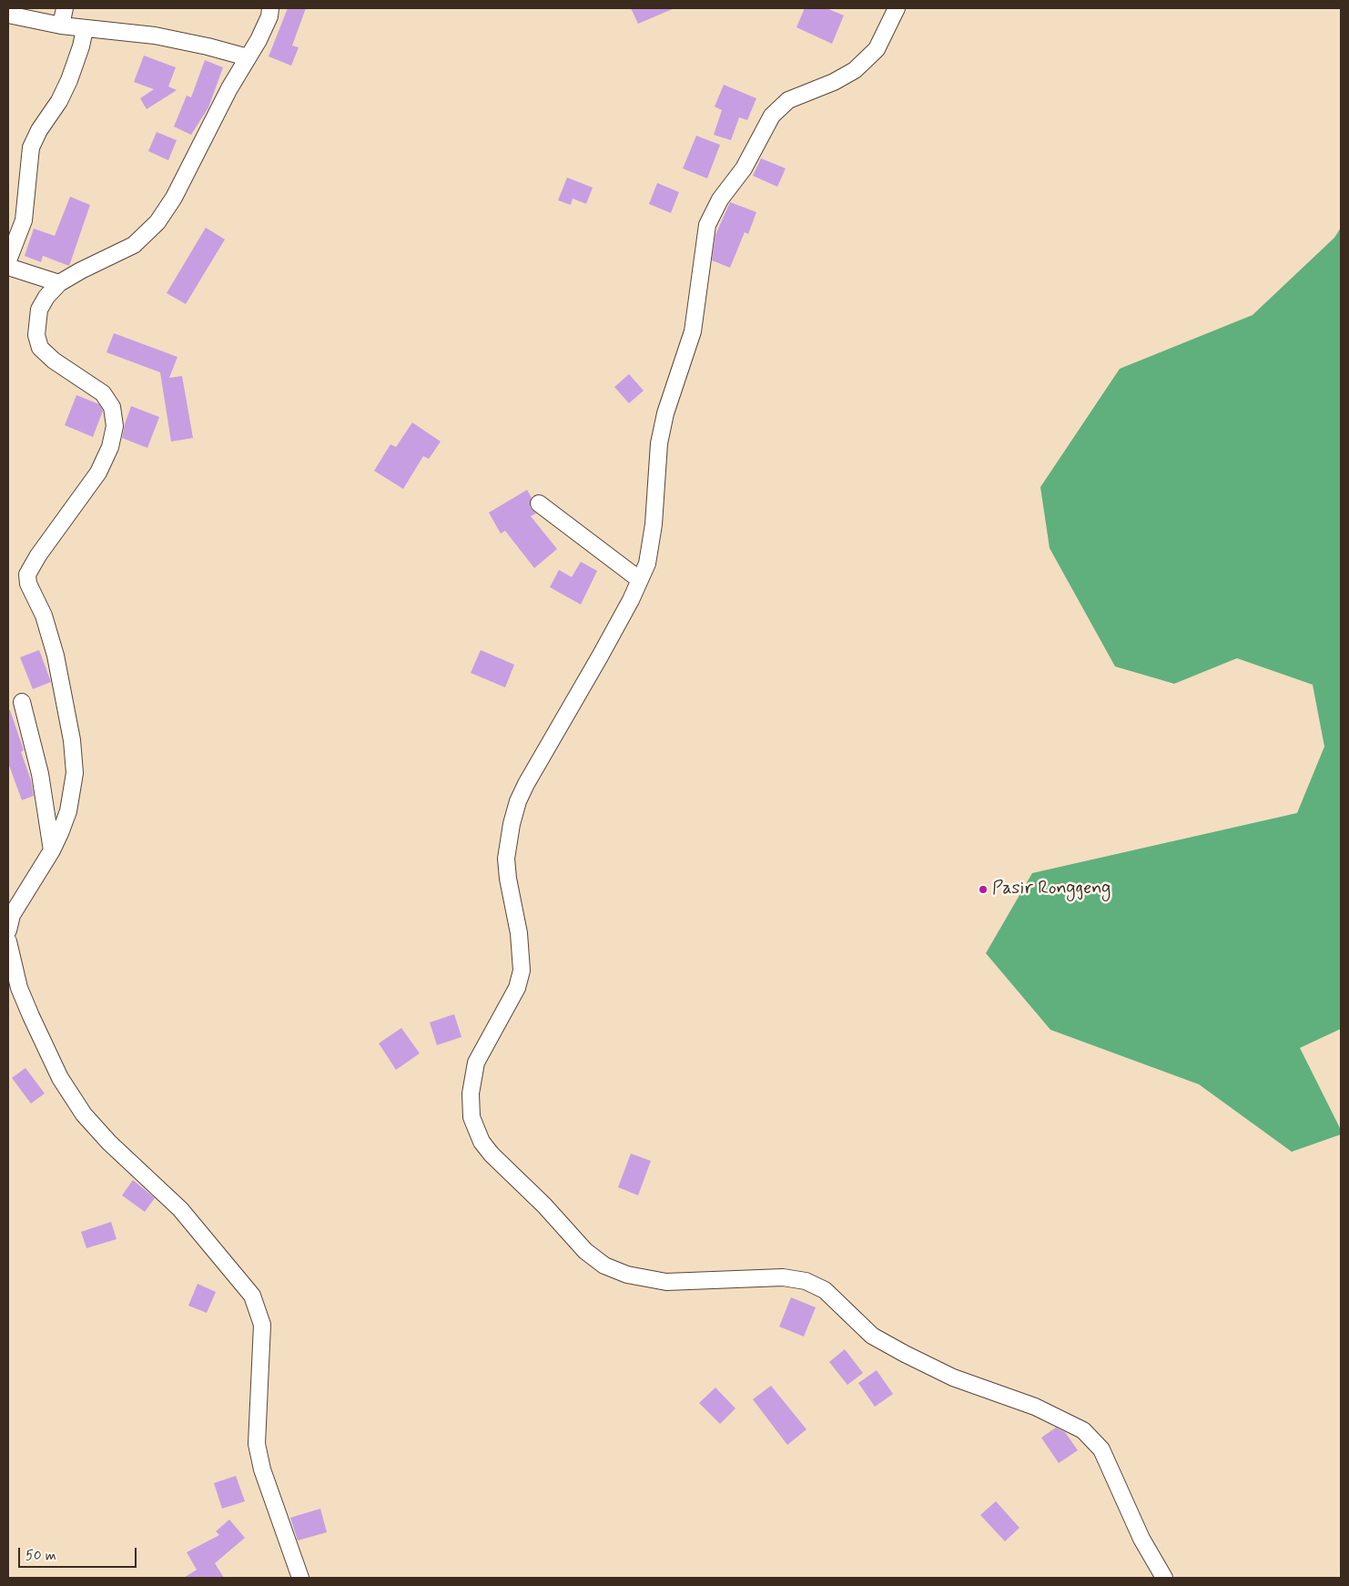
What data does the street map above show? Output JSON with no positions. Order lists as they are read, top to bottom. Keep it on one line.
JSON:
{"places":["Pasir Ronggeng"],"scale_bar":"50 m"}
